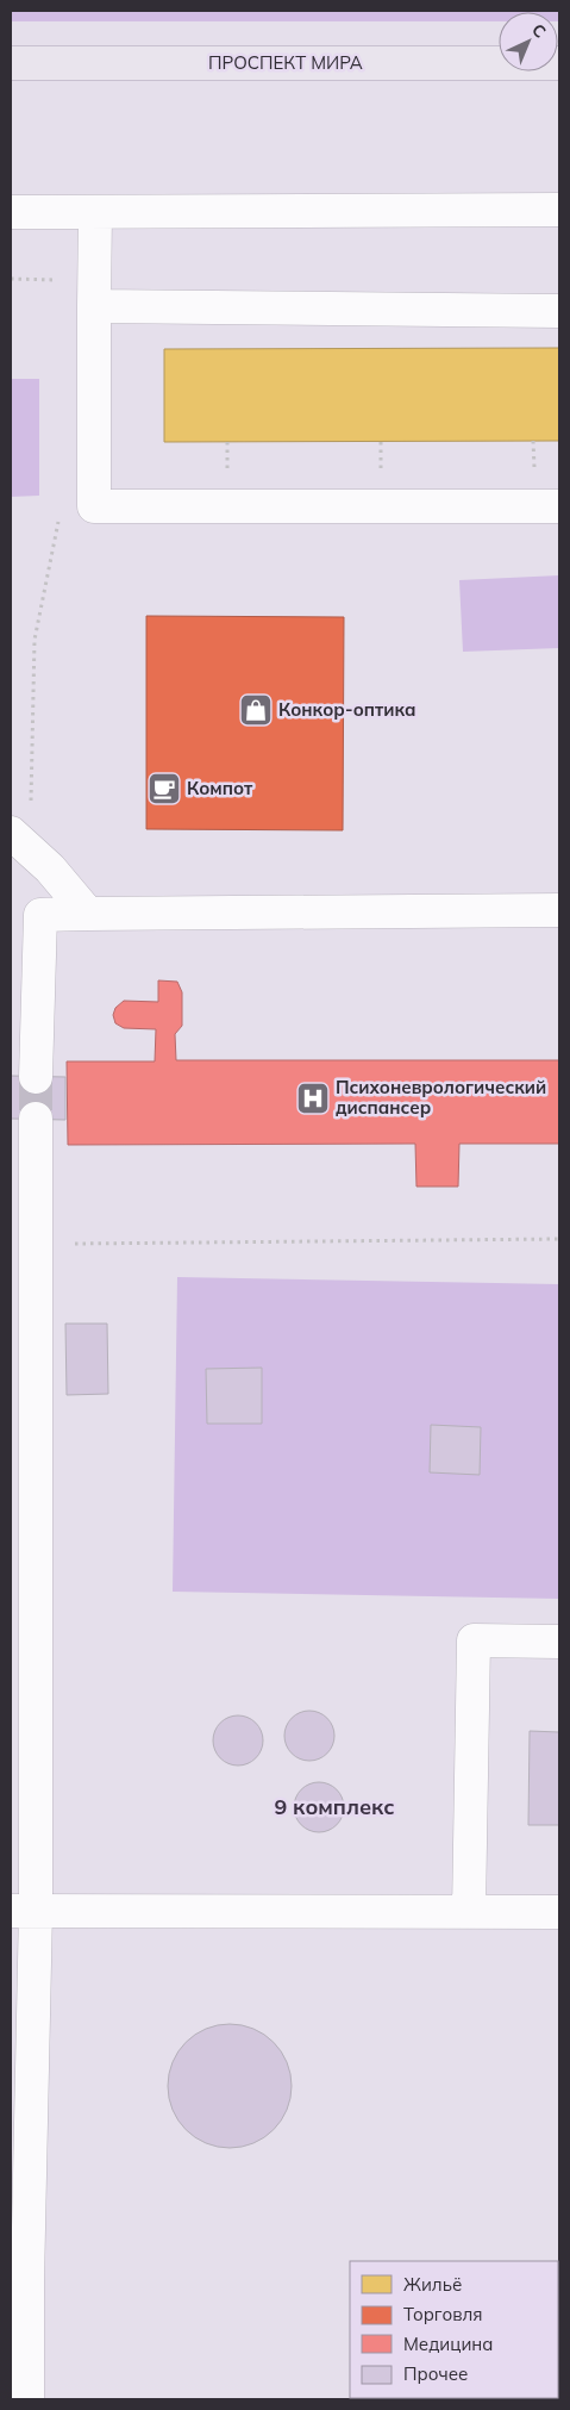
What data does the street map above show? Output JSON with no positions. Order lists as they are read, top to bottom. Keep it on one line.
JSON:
{"streets":{"main road":["ПРОСПЕКТ МИРА"]},"districts":["9 комплекс"],"places":{"shop":["Конкор-оптика"],"cafe":["Компот"],"hospital":["Психоневрологический диспансер"]},"legend":["Жильё","Торговля","Медицина","Прочее"],"north":"top right"}
